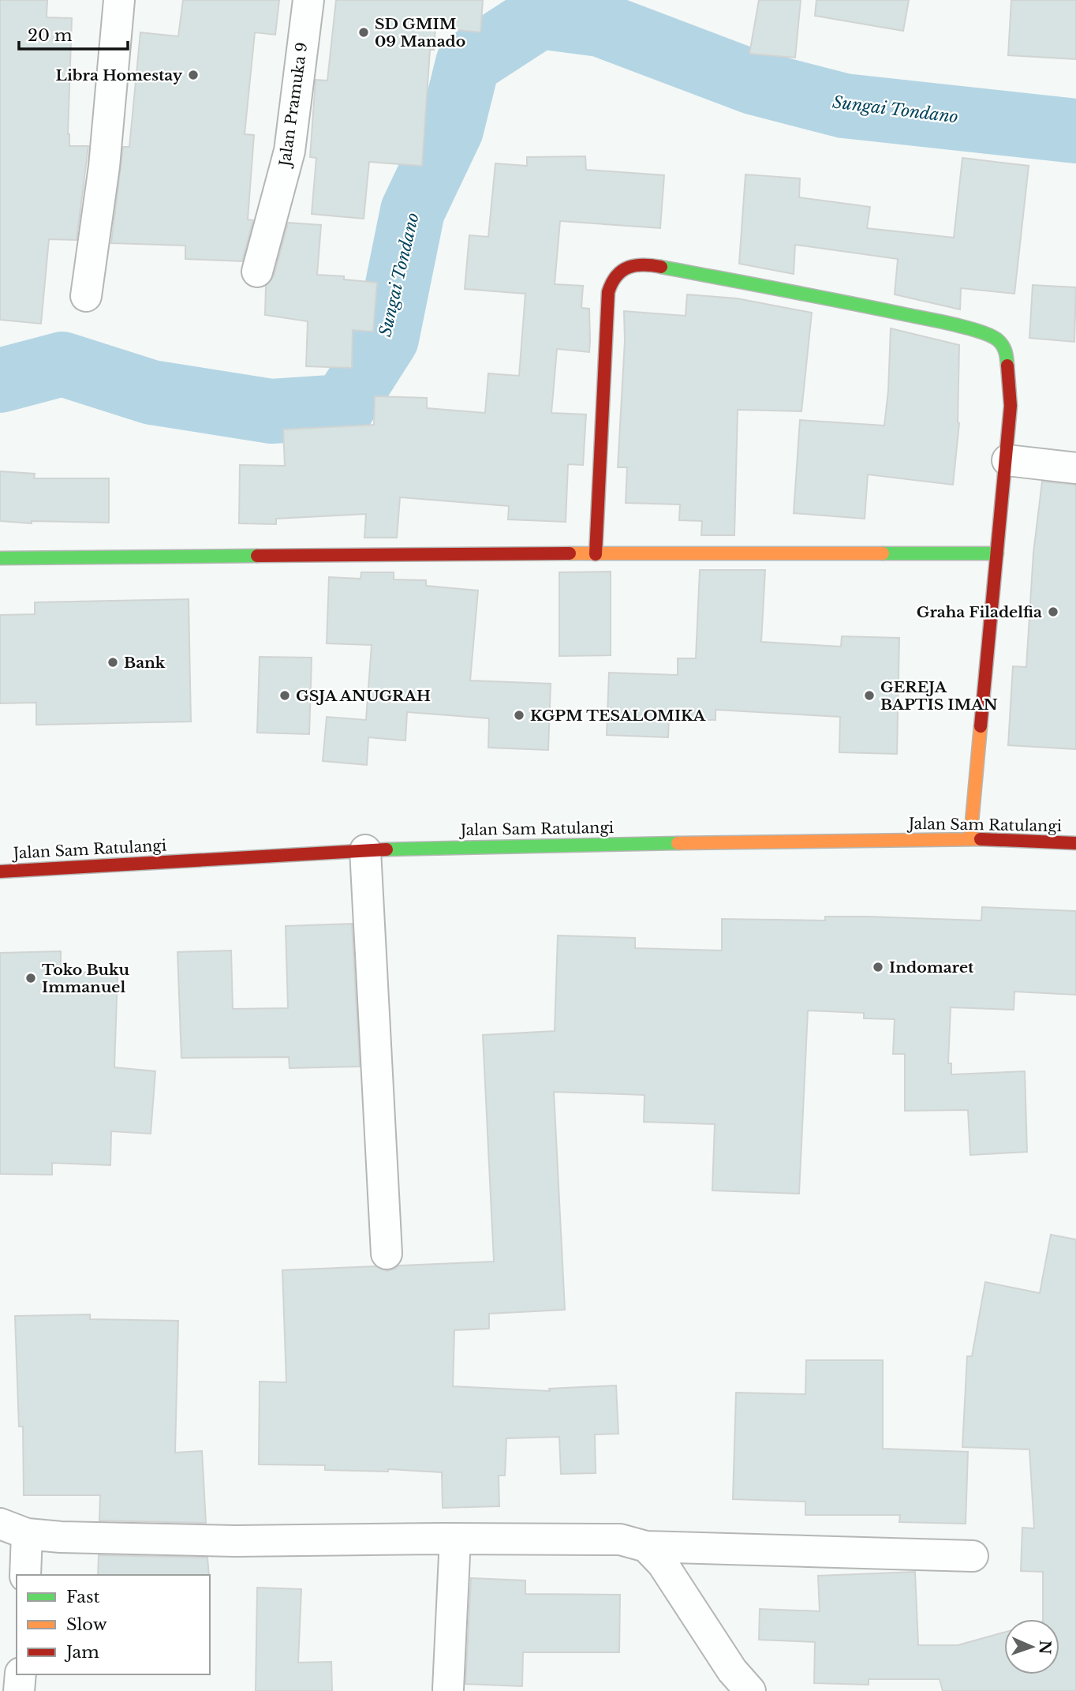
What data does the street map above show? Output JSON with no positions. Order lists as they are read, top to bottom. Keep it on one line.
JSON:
{"streets":{"street":["Jalan Pramuka 9","Jalan Sam Ratulangi"]},"water":["Sungai Tondano"],"places":["SD GMIM 09 Manado","Libra Homestay","Graha Filadelfia","Bank","GSJA ANUGRAH","GEREJA BAPTIS IMAN","KGPM TESALOMIKA","Indomaret","Toko Buku Immanuel"],"legend":["Fast","Slow","Jam"],"scale_bar":"20 m","north":"right"}
